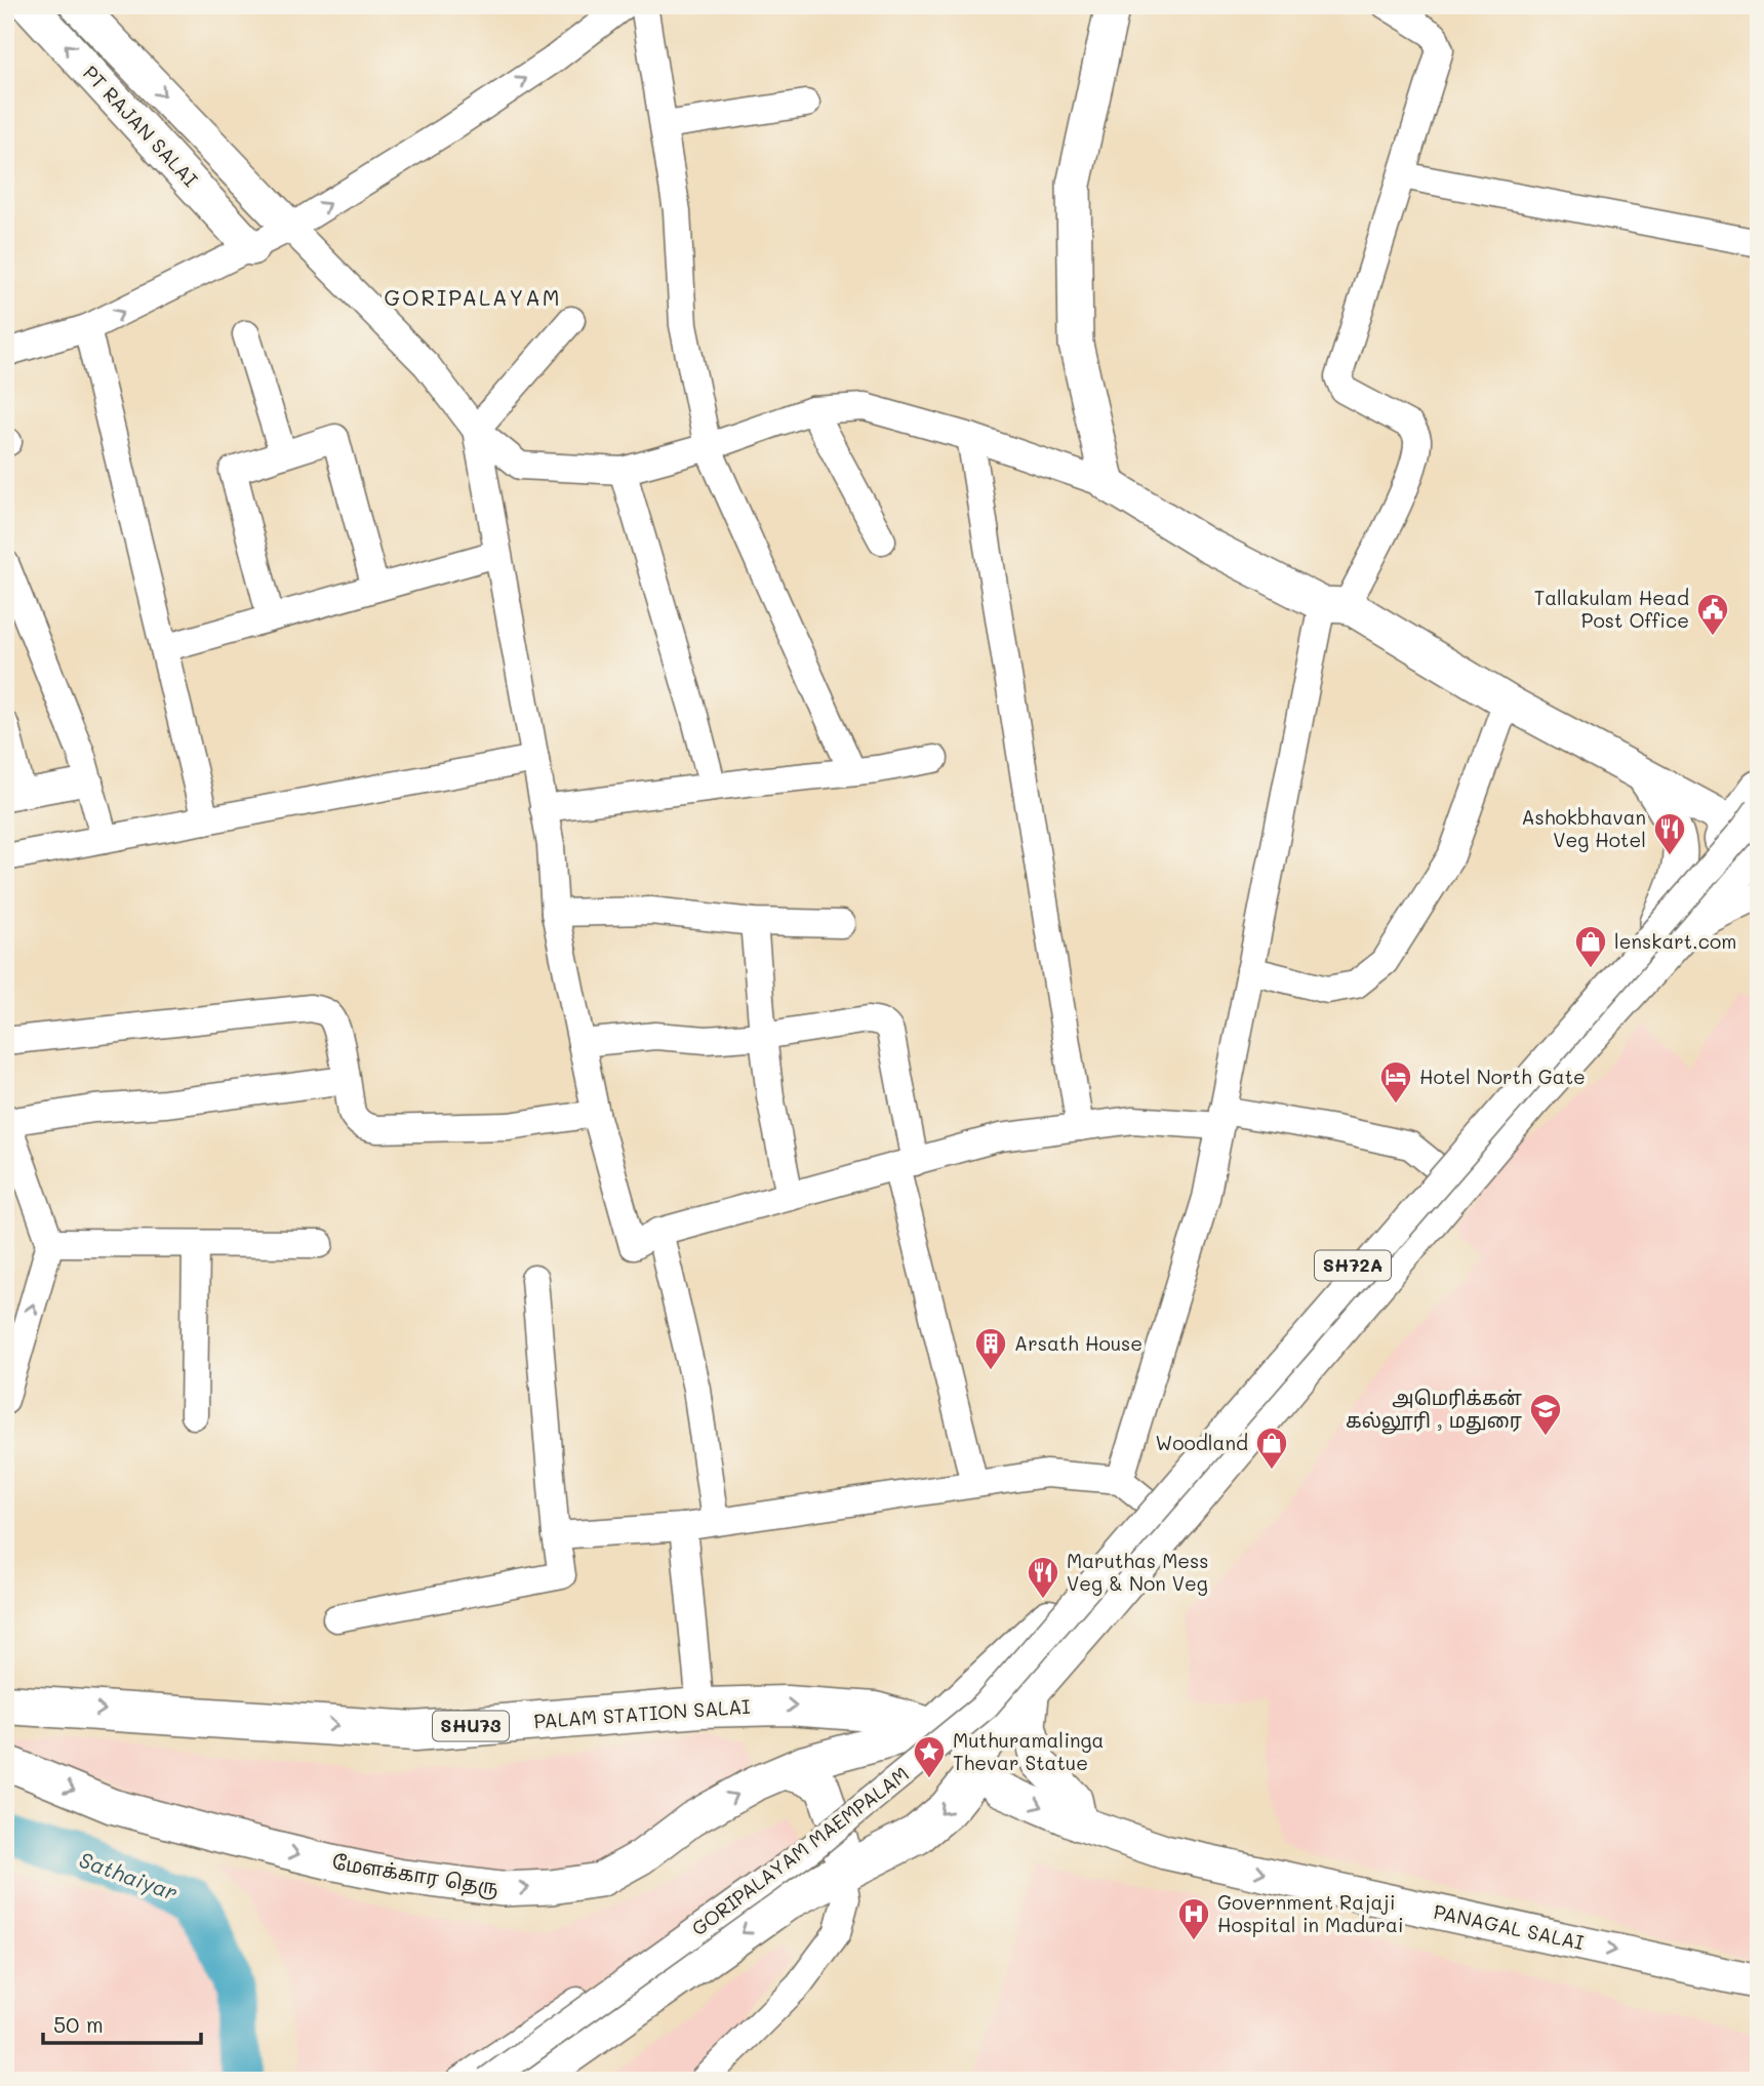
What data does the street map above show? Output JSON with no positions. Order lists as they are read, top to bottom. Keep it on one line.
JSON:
{"streets":{"highway":["SH72A","PALAM STATION SALAI","SHU73"],"main road":["PT RAJAN SALAI","மேளக்கார தெரு","PANAGAL SALAI"],"street":["GORIPALAYAM MAEMPALAM"]},"crossings":[["SH72A","PALAM STATION SALAI"],["SH72A","SHU73"],["SH72A","GORIPALAYAM MAEMPALAM"],["SH72A","மேளக்கார தெரு"],["SH72A","PANAGAL SALAI"],["PALAM STATION SALAI","SHU73"],["PALAM STATION SALAI","மேளக்கார தெரு"],["SHU73","மேளக்கார தெரு"],["SHU73","PANAGAL SALAI"]],"one_way":["PALAM STATION SALAI","மேளக்கார தெரு","PANAGAL SALAI"],"districts":["GORIPALAYAM"],"water":["Sathaiyar"],"places":{"public building":["Tallakulam Head Post Office"],"restaurant":["Ashokbhavan Veg Hotel","Maruthas Mess Veg & Non Veg"],"shop":["lenskart.com","Woodland"],"hotel":["Hotel North Gate"],"building":["Arsath House"],"school or university":["அமெரிக்கன் கல்லூரி , மதுரை"],"place":["Muthuramalinga Thevar Statue"],"hospital":["Government Rajaji Hospital in Madurai"]},"scale_bar":"50 m"}
